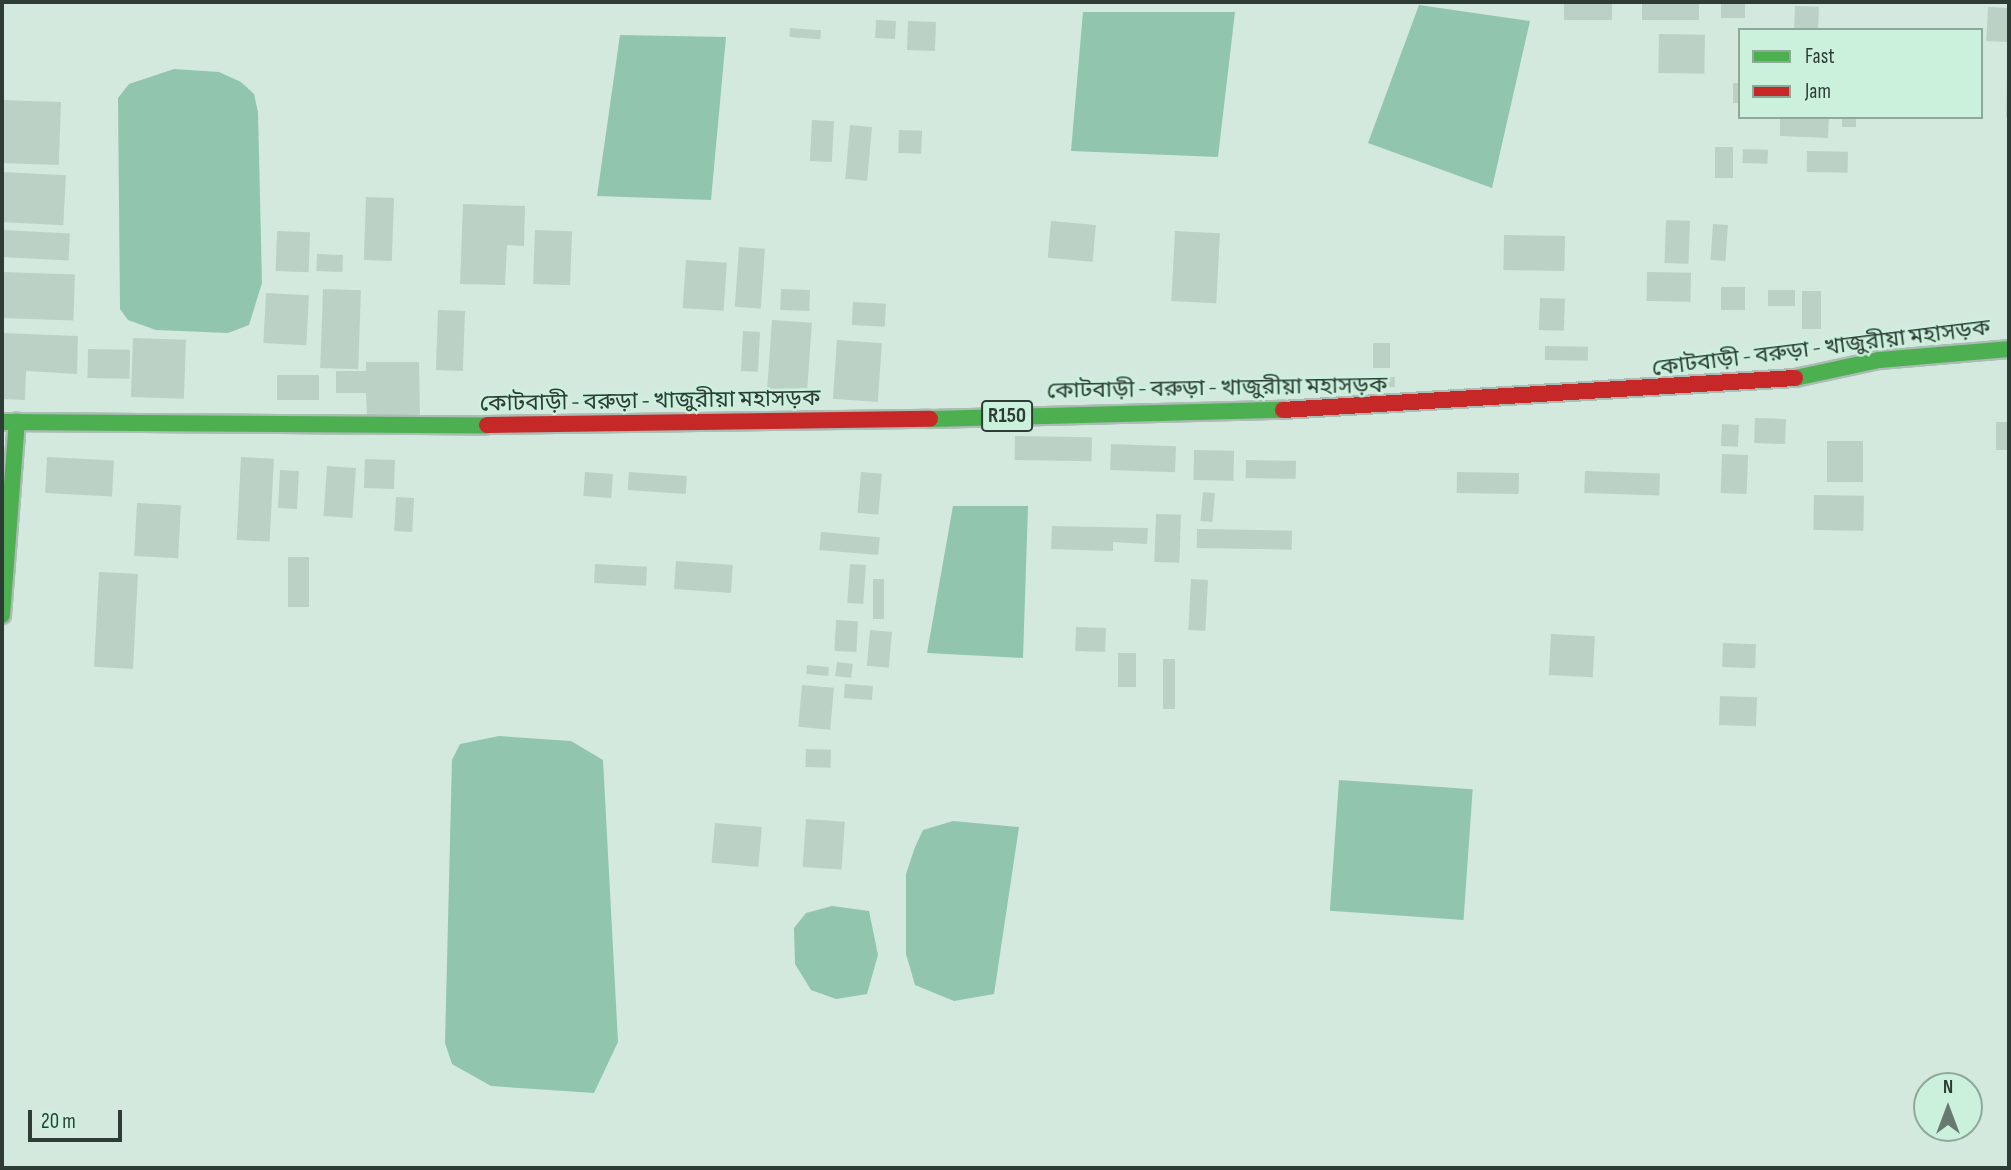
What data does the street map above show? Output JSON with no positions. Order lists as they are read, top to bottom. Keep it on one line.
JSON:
{"streets":{"main road":["কোটবাড়ী - বরুড়া - খাজুরীয়া মহাসড়ক","R150"]},"legend":["Fast","Jam"],"scale_bar":"20 m","north":"top"}
